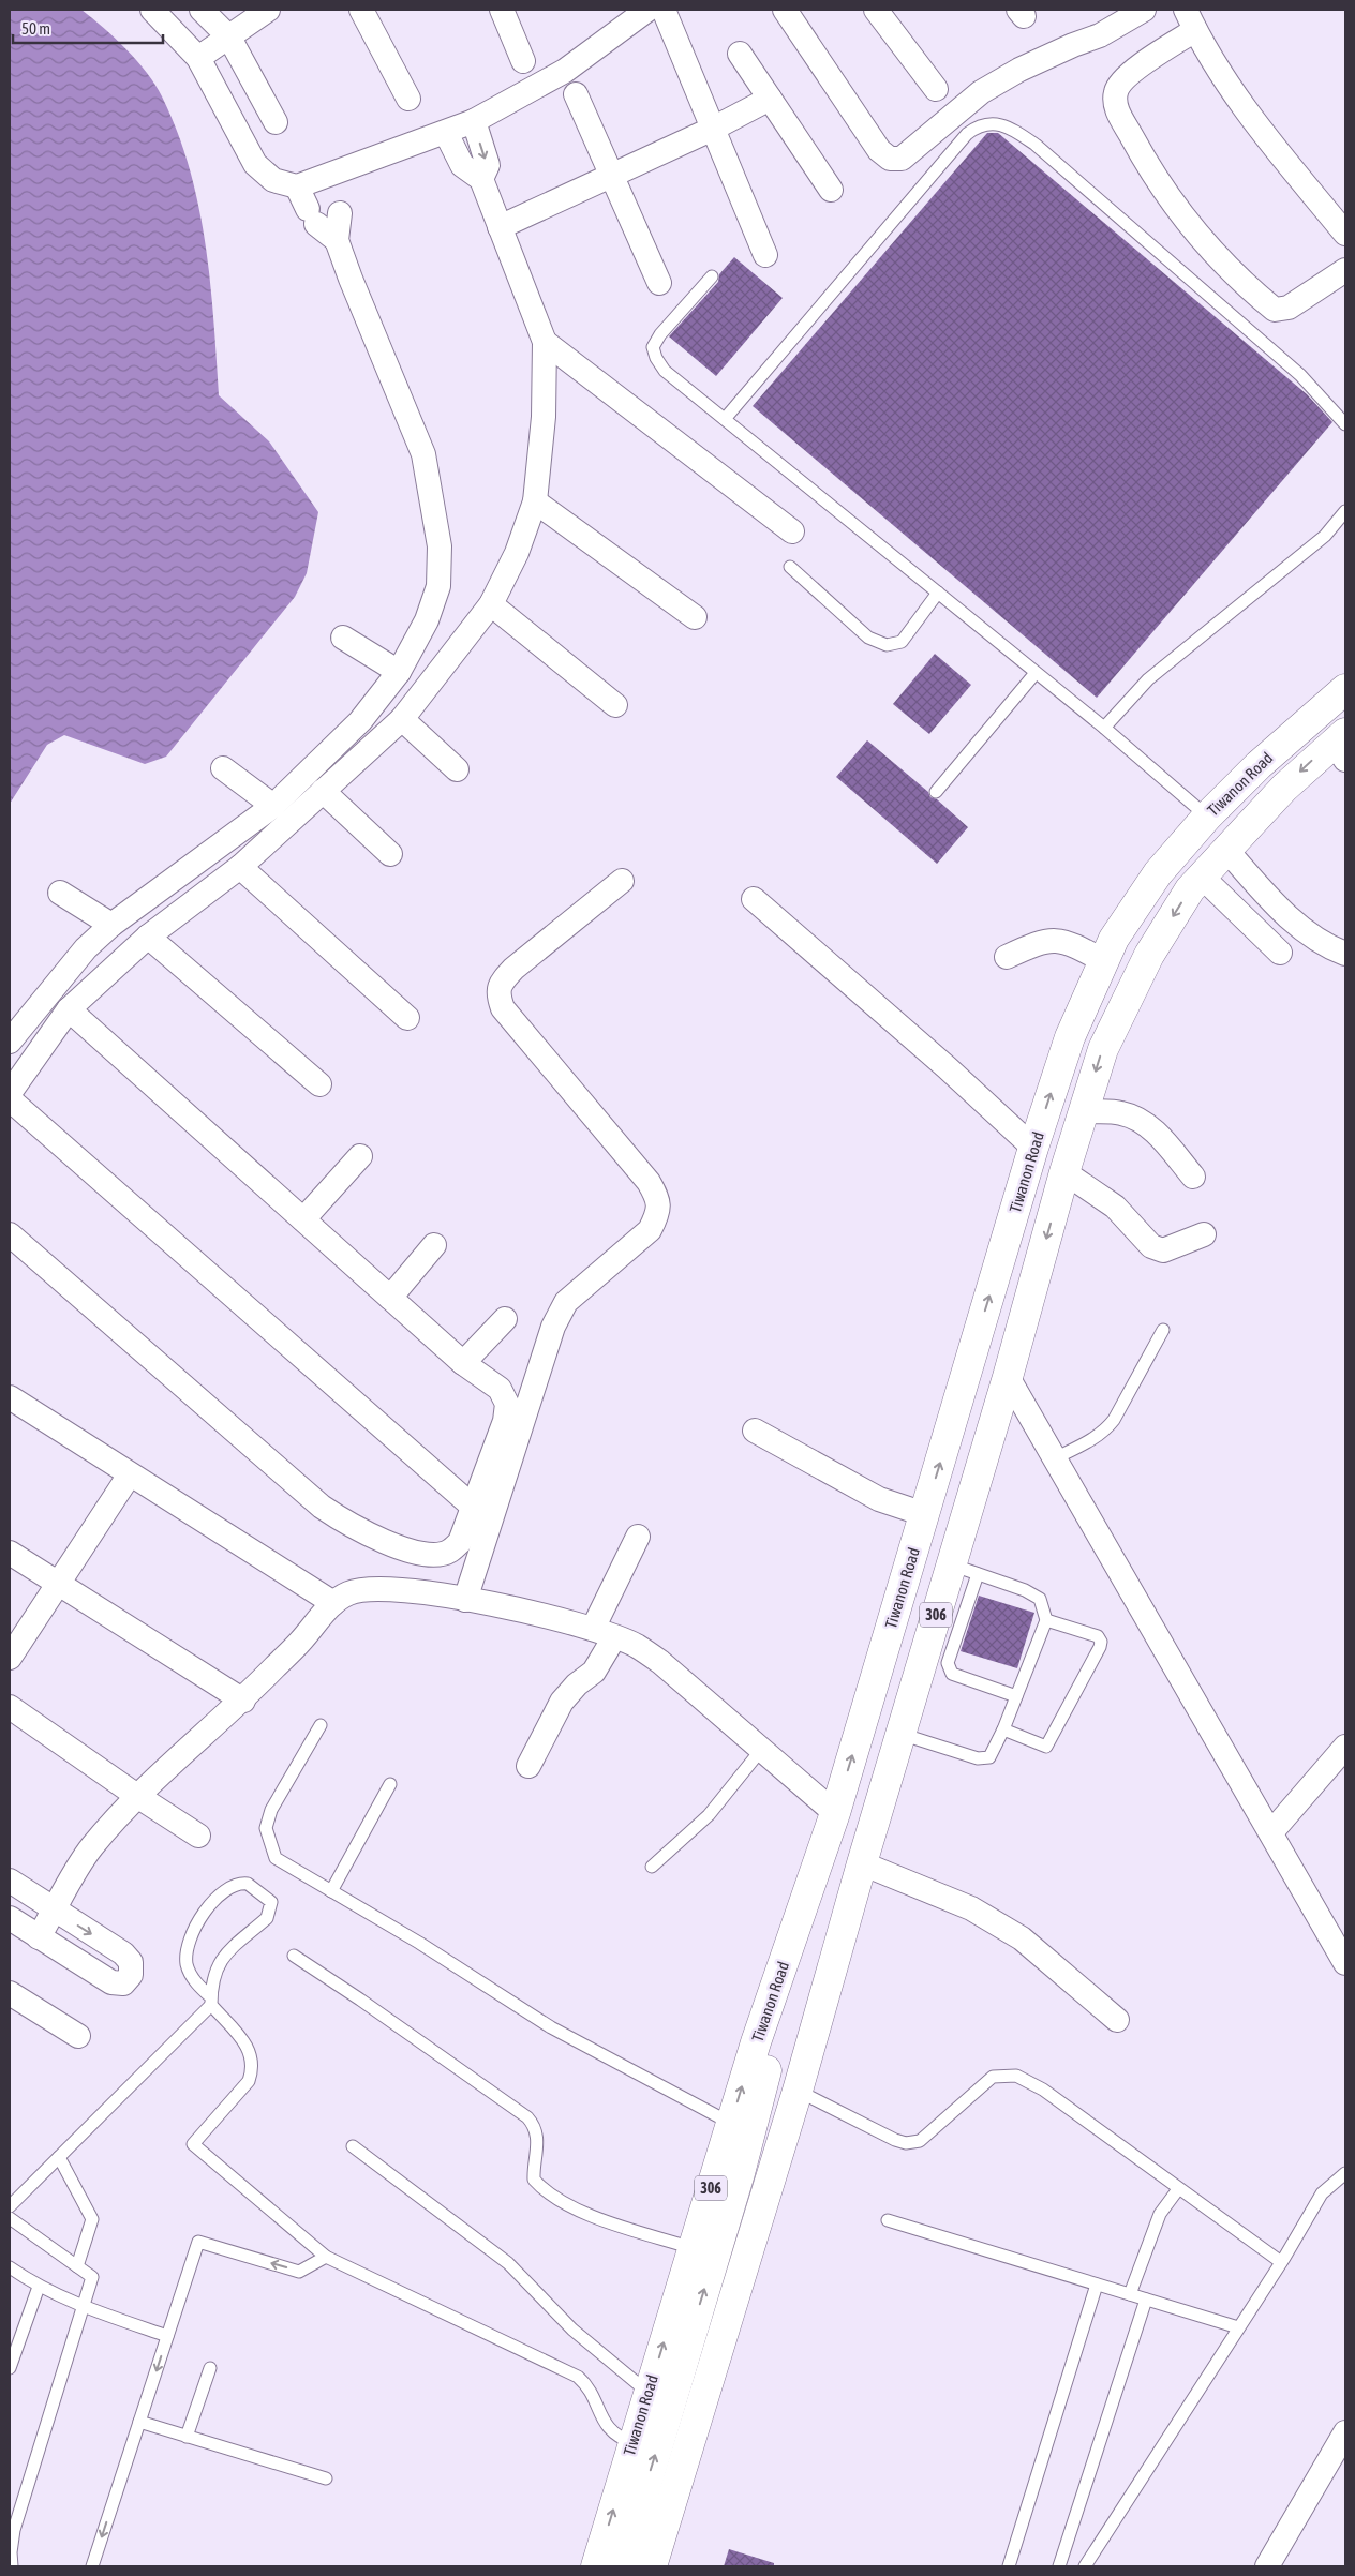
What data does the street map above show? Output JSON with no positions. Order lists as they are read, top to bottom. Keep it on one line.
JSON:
{"streets":{"main road":["Tiwanon Road","306"]},"crossings":[["Tiwanon Road","306"]],"scale_bar":"50 m"}
